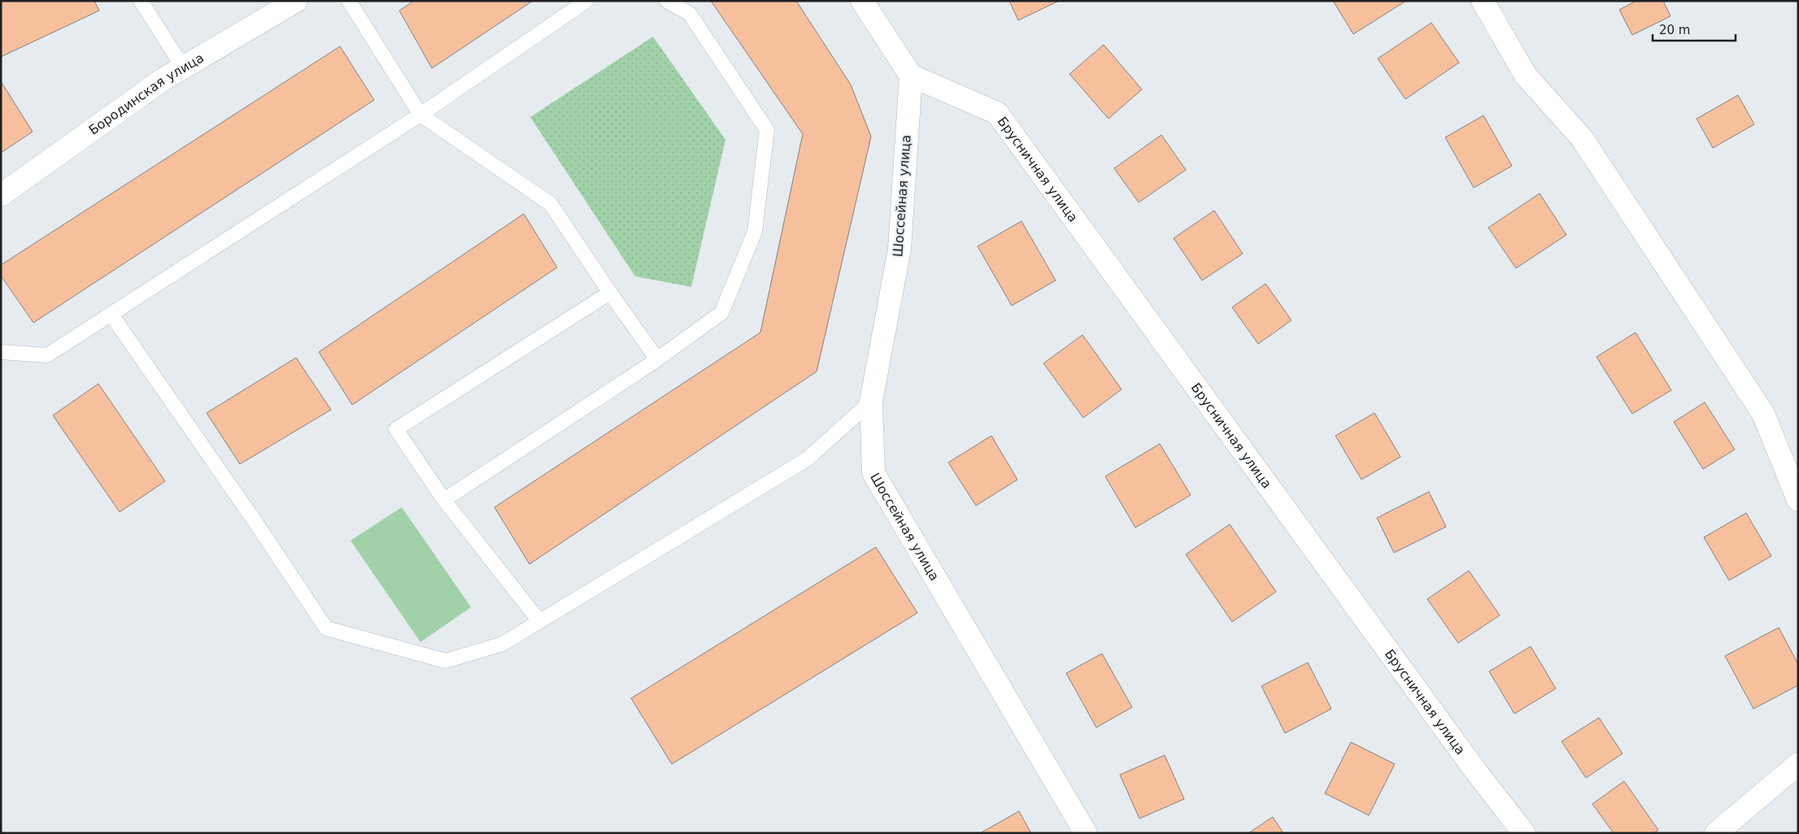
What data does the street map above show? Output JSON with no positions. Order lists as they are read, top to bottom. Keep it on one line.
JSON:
{"streets":{"street":["Бородинская улица","Брусничная улица","Шоссейная улица"]},"crossings":[["Брусничная улица","Шоссейная улица"]],"scale_bar":"20 m"}
